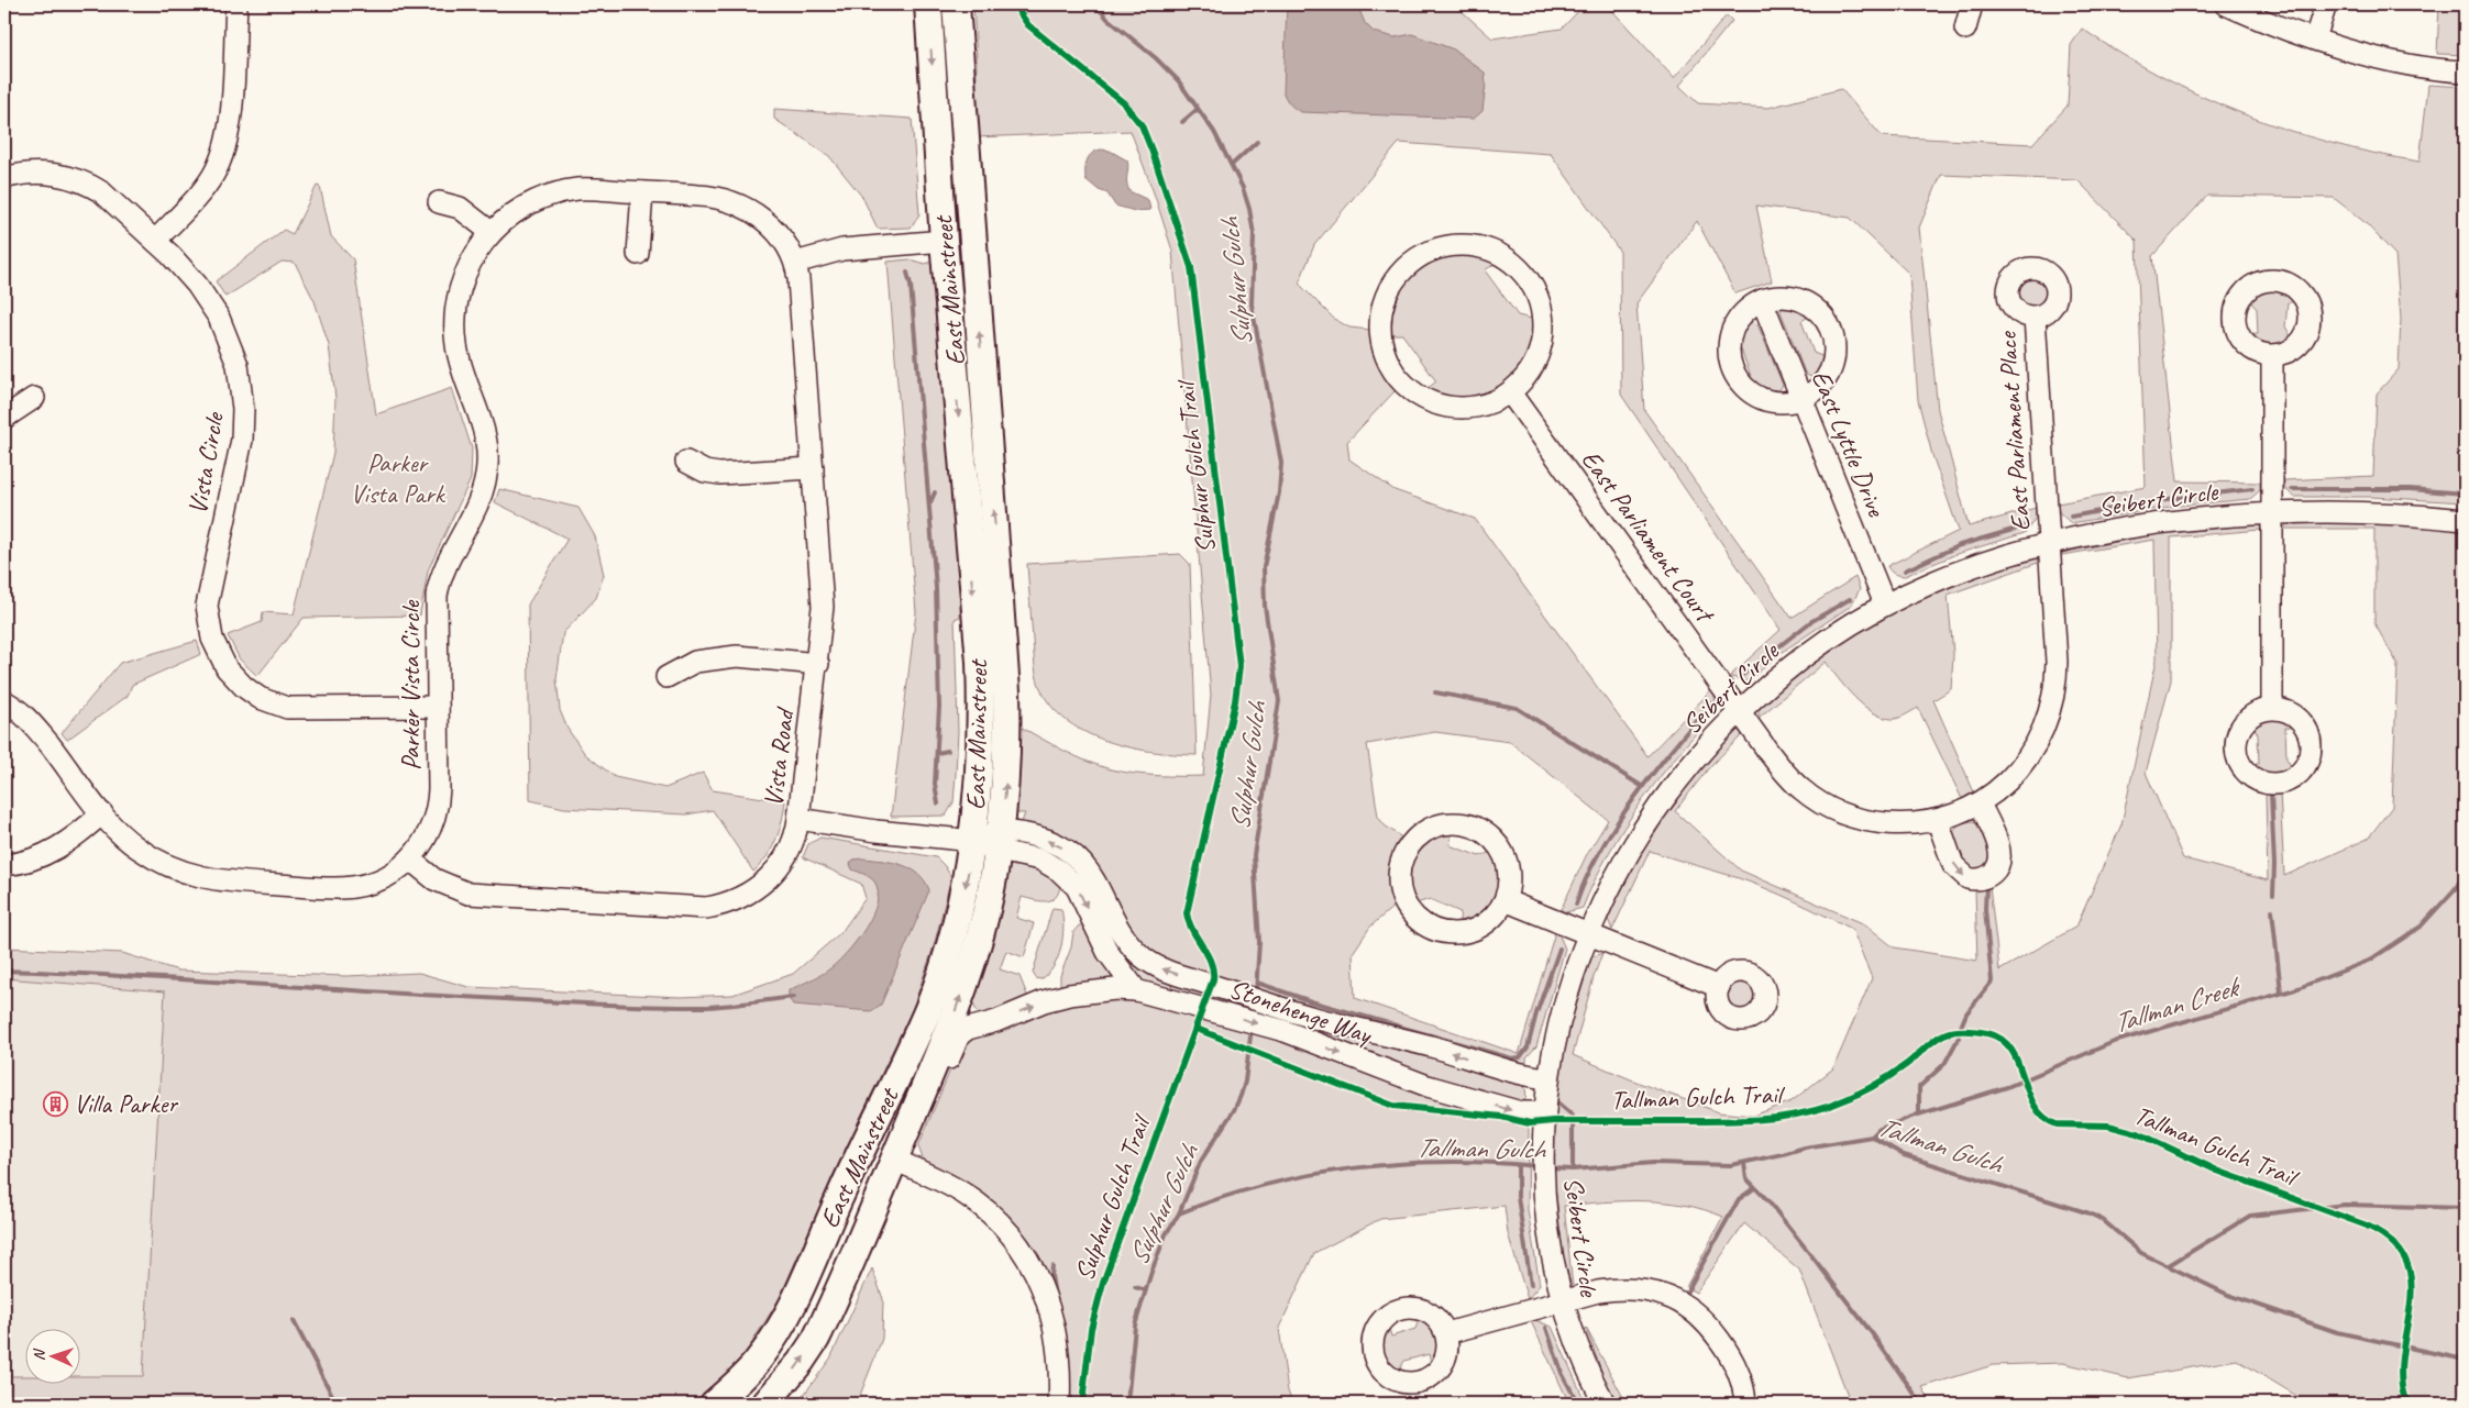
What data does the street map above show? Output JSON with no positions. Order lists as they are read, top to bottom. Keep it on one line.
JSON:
{"streets":{"main road":["East Mainstreet"],"street":["East Parliament Place","East Lyttle Drive","Vista Circle","Seibert Circle","East Parliament Court","Parker Vista Circle","Vista Road","Stonehenge Way"],"cycle path":["Sulphur Gulch Trail","Tallman Gulch Trail"]},"crossings":[["East Mainstreet","Stonehenge Way"],["East Parliament Place","Seibert Circle"],["East Parliament Place","East Parliament Court"],["East Lyttle Drive","Seibert Circle"],["Vista Circle","Parker Vista Circle"],["Seibert Circle","East Parliament Court"],["Seibert Circle","Stonehenge Way"],["Parker Vista Circle","Vista Road"],["Vista Road","Stonehenge Way"]],"water":["Sulphur Gulch","Tallman Creek","Tallman Gulch"],"parks":["Parker Vista Park"],"places":{"building":["Villa Parker"]},"north":"left"}
